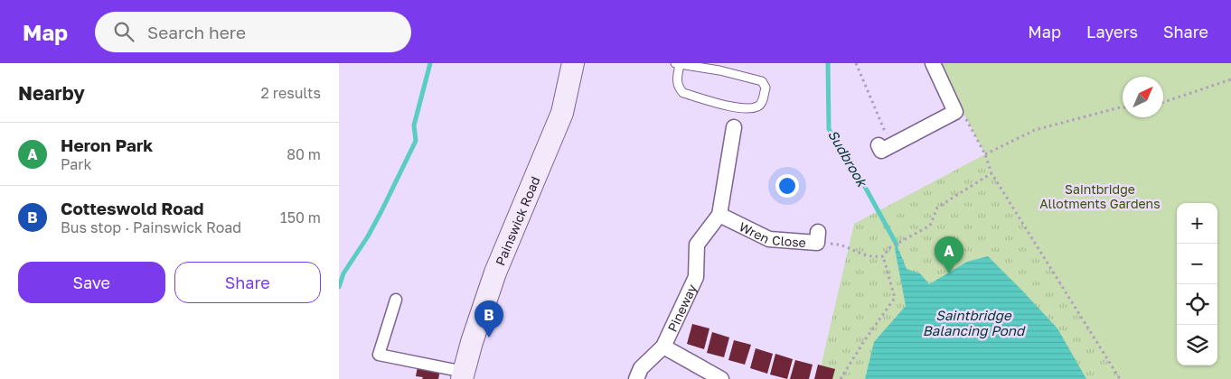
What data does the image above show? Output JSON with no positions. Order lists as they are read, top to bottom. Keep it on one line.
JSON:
{"streets":{"main road":["Painswick Road"],"street":["Wren Close","Pineway"]},"crossings":[["Wren Close","Pineway"]],"water":["Sudbrook","Saintbridge Balancing Pond"],"parks":["Saintbridge Allotments Gardens"],"north":"top right","page":{"header":"Map","search":"Search here","nav":["Map","Layers","Share"],"heading":["Nearby","2 results"],"list":[{"mark":"A","name":"Heron Park","note":"Park","value":"80 m"},{"mark":"B","name":"Cotteswold Road","note":"Bus stop · Painswick Road","value":"150 m"}],"map_buttons":["+","−"],"pins":["A","B"],"buttons":["Save","Share"]}}
